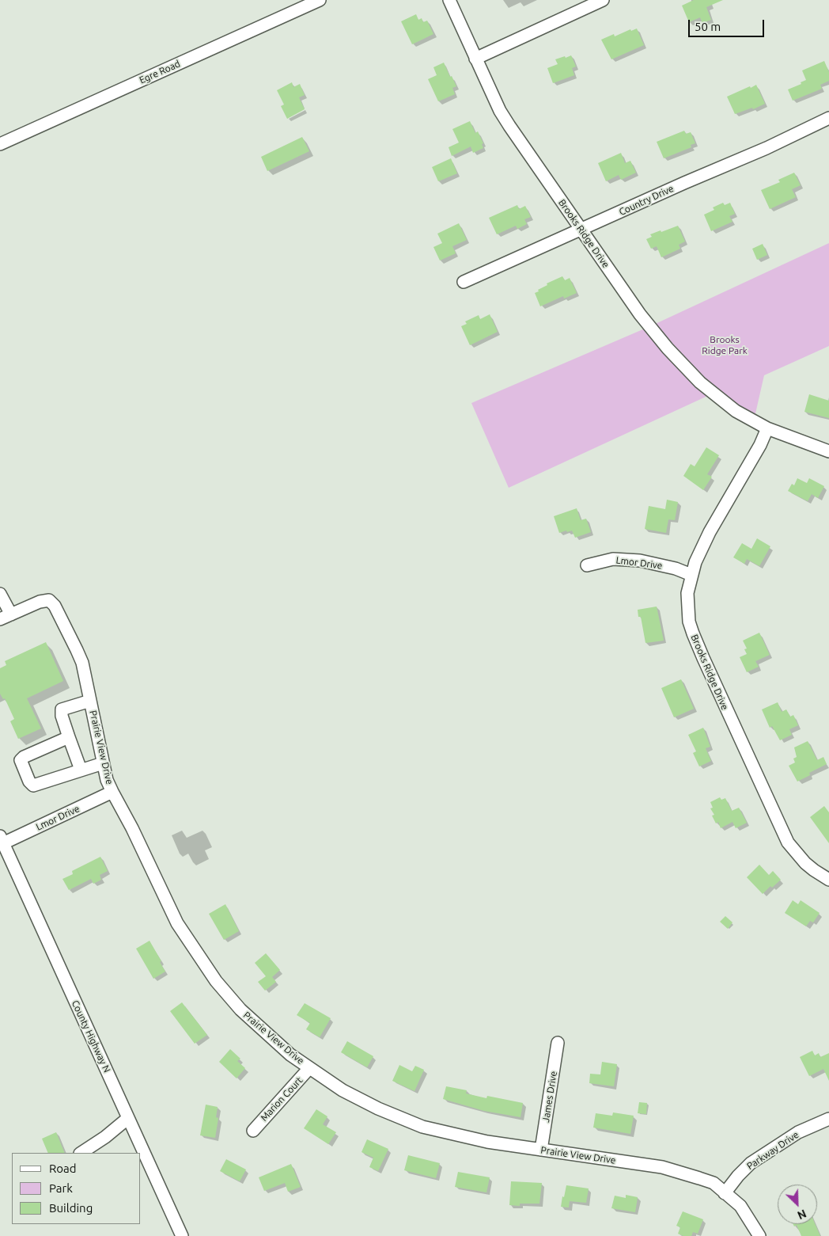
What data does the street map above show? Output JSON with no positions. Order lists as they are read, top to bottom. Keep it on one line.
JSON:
{"streets":{"street":["Egre Road","Country Drive","Brooks Ridge Drive","Lmor Drive","Prairie View Drive","County Highway N","James Drive","Marion Court","Parkway Drive"]},"crossings":[["Country Drive","Brooks Ridge Drive"],["Brooks Ridge Drive","Lmor Drive"],["Lmor Drive","Prairie View Drive"],["Lmor Drive","County Highway N"],["Prairie View Drive","James Drive"],["Prairie View Drive","Marion Court"],["Prairie View Drive","Parkway Drive"]],"parks":["Brooks Ridge Park"],"legend":["Road","Park","Building"],"scale_bar":"50 m","north":"bottom right"}
